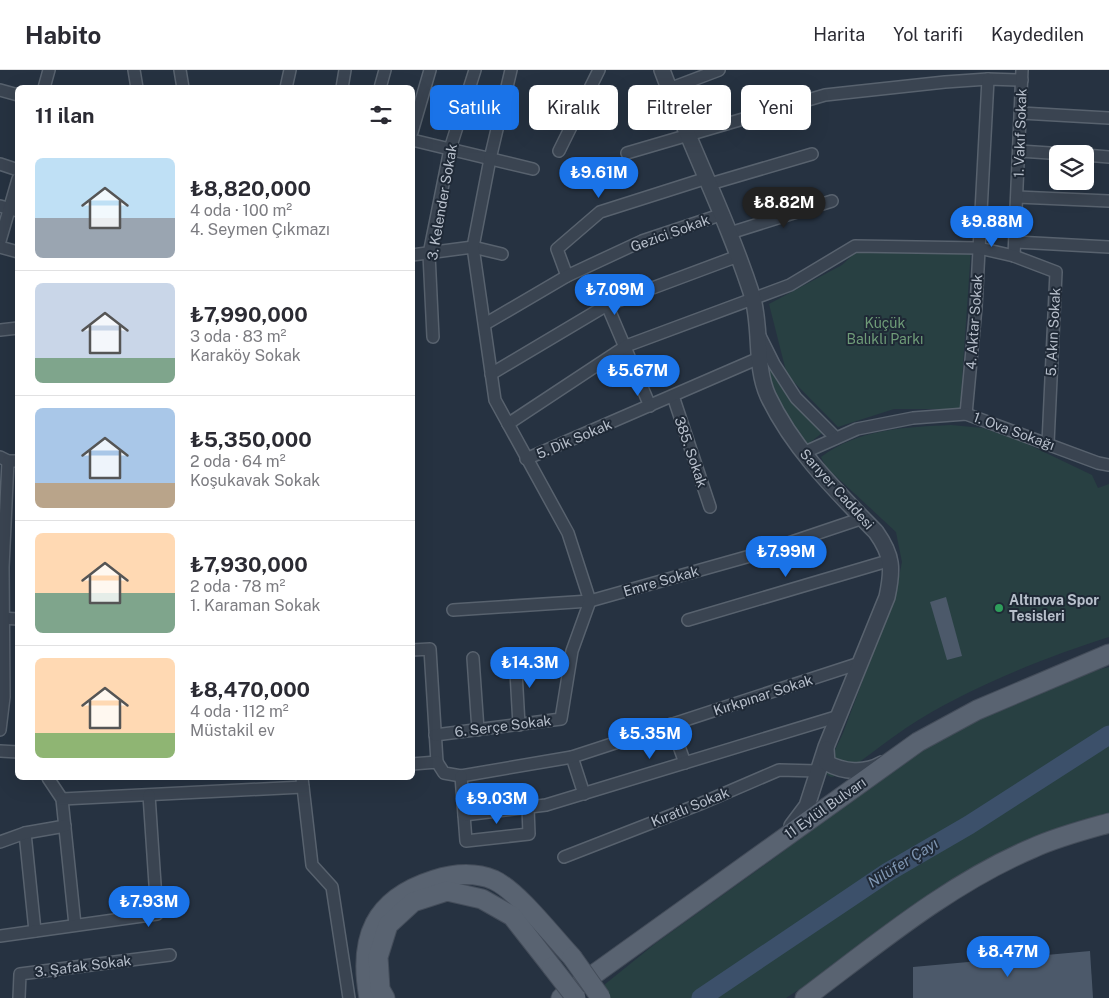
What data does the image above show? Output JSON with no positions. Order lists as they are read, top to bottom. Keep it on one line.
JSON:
{"streets":{"main road":["11 Eylül Bulvarı"],"street":["1. Vakıf Sokak","3. Kelender Sokak","Gezici Sokak","4. Aktar Sokak","5. Akın Sokak","1. Ova Sokağı","5. Dik Sokak","385. Sokak","Sarıyer Caddesi","Emre Sokak","Kırkpınar Sokak","6. Serçe Sokak","Kıratlı Sokak","3. Şafak Sokak"]},"crossings":[["1. Vakıf Sokak","5. Akın Sokak"],["Gezici Sokak","Sarıyer Caddesi"],["4. Aktar Sokak","5. Akın Sokak"],["4. Aktar Sokak","1. Ova Sokağı"],["5. Akın Sokak","1. Ova Sokağı"],["5. Akın Sokak","Sarıyer Caddesi"],["1. Ova Sokağı","Sarıyer Caddesi"],["5. Dik Sokak","385. Sokak"],["5. Dik Sokak","Sarıyer Caddesi"],["Sarıyer Caddesi","Emre Sokak"],["Emre Sokak","6. Serçe Sokak"]],"water":["Nilüfer Çayı"],"parks":["Küçük Balıklı Parkı"],"places":["Altınova Spor Tesisleri"],"page":{"header":"Habito","nav":["Harita","Yol tarifi","Kaydedilen"],"chip":["Satılık","Kiralık","Filtreler","Yeni"],"heading":"11 ilan","list":[{"name":"₺8,820,000","note":"4 oda · 100 m² · 4. Seymen Çıkmazı"},{"name":"₺7,990,000","note":"3 oda · 83 m² · Karaköy Sokak"},{"name":"₺5,350,000","note":"2 oda · 64 m² · Koşukavak Sokak"},{"name":"₺7,930,000","note":"2 oda · 78 m² · 1. Karaman Sokak"},{"name":"₺8,470,000","note":"4 oda · 112 m² · Müstakil ev"}],"price":["₺9.61M","₺8.82M","₺9.88M","₺7.09M","₺5.67M","₺7.99M","₺14.3M","₺5.35M","₺9.03M","₺7.93M","₺8.47M"]}}
